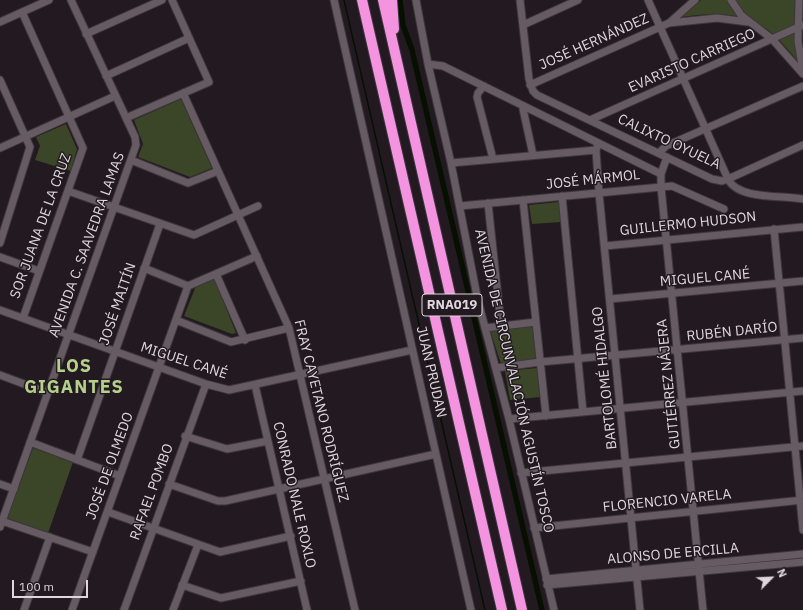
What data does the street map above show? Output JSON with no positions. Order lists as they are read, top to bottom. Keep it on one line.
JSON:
{"streets":{"highway":["RNA019"],"street":["JOSÉ HERNÁNDEZ","EVARISTO CARRIEGO","CALIXTO OYUELA","JOSÉ MÁRMOL","GUILLERMO HUDSON","SOR JUANA DE LA CRUZ","AVENIDA C. SAAVEDRA LAMAS","MIGUEL CANÉ","JOSÉ MAITÍN","RUBÉN DARÍO","JUAN PRUDAN","BARTOLOMÉ HIDALGO","AVENIDA DE CIRCUNVALACIÓN AGUSTÍN TOSCO","GUTIÉRREZ NÁJERA","FRAY CAYETANO RODRÍGUEZ","JOSÉ DE OLMEDO","RAFAEL POMBO","CONRADO NALE ROXLO","FLORENCIO VARELA","ALONSO DE ERCILLA"]},"crossings":[["JOSÉ HERNÁNDEZ","CALIXTO OYUELA"],["EVARISTO CARRIEGO","CALIXTO OYUELA"],["CALIXTO OYUELA","GUTIÉRREZ NÁJERA"],["JOSÉ MÁRMOL","BARTOLOMÉ HIDALGO"],["JOSÉ MÁRMOL","AVENIDA DE CIRCUNVALACIÓN AGUSTÍN TOSCO"],["JOSÉ MÁRMOL","GUTIÉRREZ NÁJERA"],["GUILLERMO HUDSON","BARTOLOMÉ HIDALGO"],["GUILLERMO HUDSON","GUTIÉRREZ NÁJERA"],["SOR JUANA DE LA CRUZ","MIGUEL CANÉ"],["AVENIDA C. SAAVEDRA LAMAS","MIGUEL CANÉ"],["MIGUEL CANÉ","JOSÉ MAITÍN"],["MIGUEL CANÉ","JUAN PRUDAN"],["MIGUEL CANÉ","BARTOLOMÉ HIDALGO"],["MIGUEL CANÉ","GUTIÉRREZ NÁJERA"],["MIGUEL CANÉ","FRAY CAYETANO RODRÍGUEZ"],["MIGUEL CANÉ","JOSÉ DE OLMEDO"],["MIGUEL CANÉ","RAFAEL POMBO"],["MIGUEL CANÉ","CONRADO NALE ROXLO"],["RUBÉN DARÍO","BARTOLOMÉ HIDALGO"],["RUBÉN DARÍO","AVENIDA DE CIRCUNVALACIÓN AGUSTÍN TOSCO"],["RUBÉN DARÍO","GUTIÉRREZ NÁJERA"],["BARTOLOMÉ HIDALGO","FLORENCIO VARELA"],["BARTOLOMÉ HIDALGO","ALONSO DE ERCILLA"],["AVENIDA DE CIRCUNVALACIÓN AGUSTÍN TOSCO","FLORENCIO VARELA"],["AVENIDA DE CIRCUNVALACIÓN AGUSTÍN TOSCO","ALONSO DE ERCILLA"],["GUTIÉRREZ NÁJERA","FLORENCIO VARELA"],["GUTIÉRREZ NÁJERA","ALONSO DE ERCILLA"]],"districts":["LOS GIGANTES"],"scale_bar":"100 m","north":"top right"}
